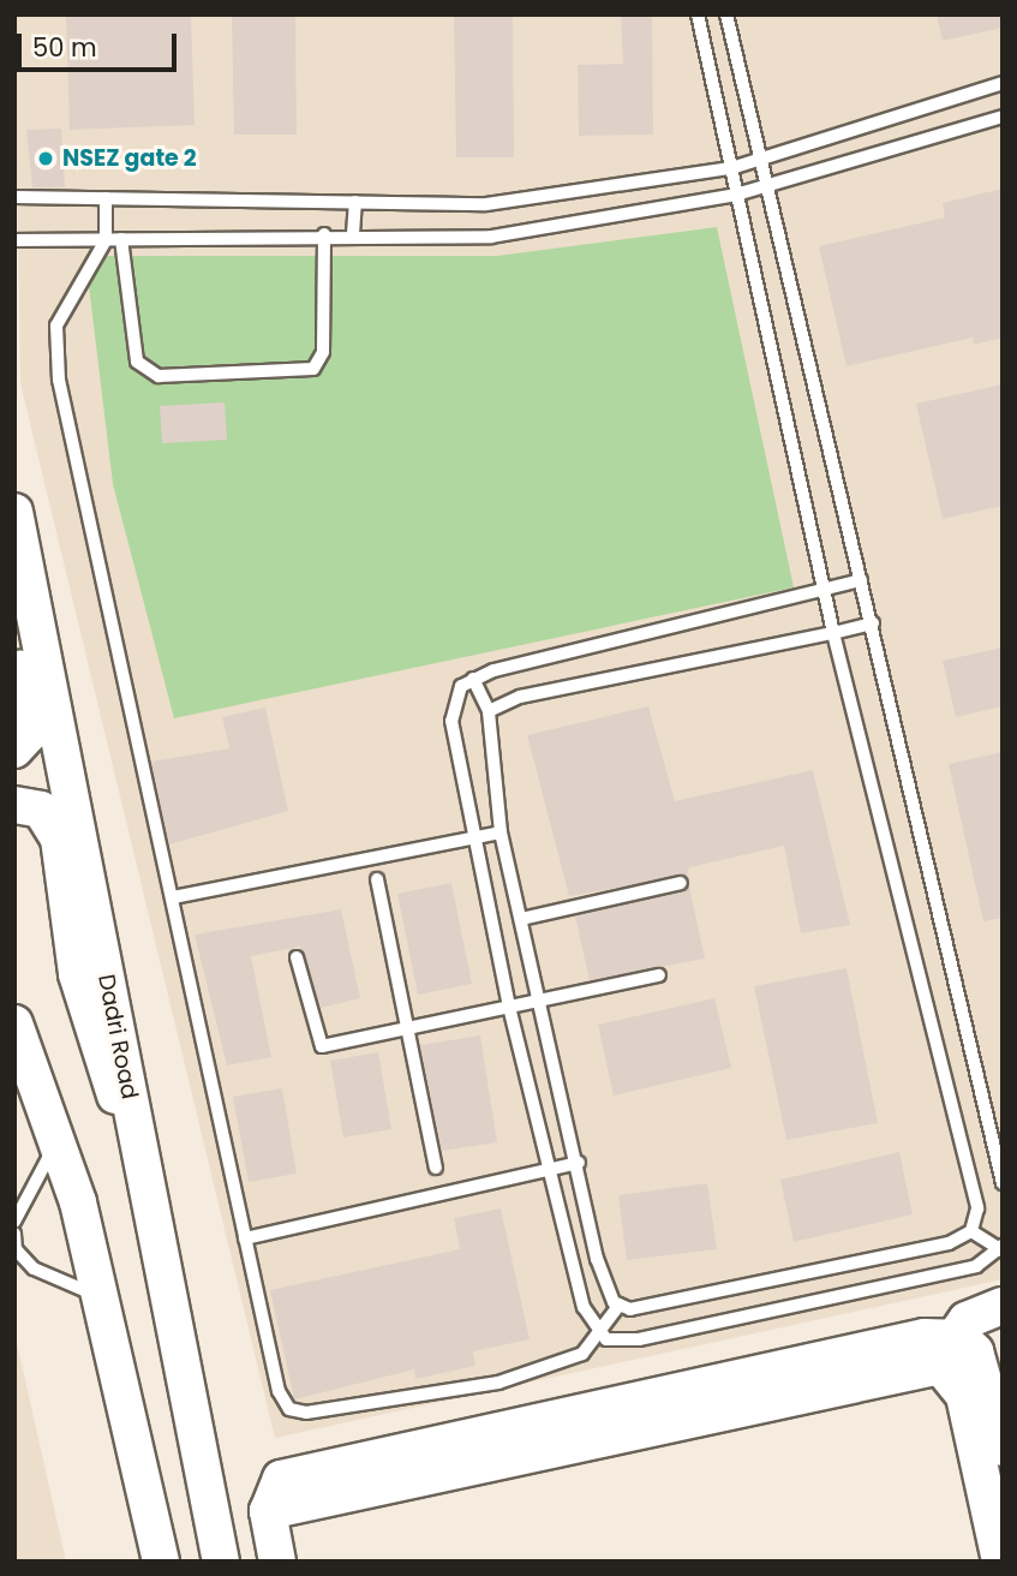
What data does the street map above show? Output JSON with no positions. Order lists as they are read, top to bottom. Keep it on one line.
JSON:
{"streets":{"main road":["Dadri Road"]},"places":["NSEZ gate 2"],"scale_bar":"50 m"}
